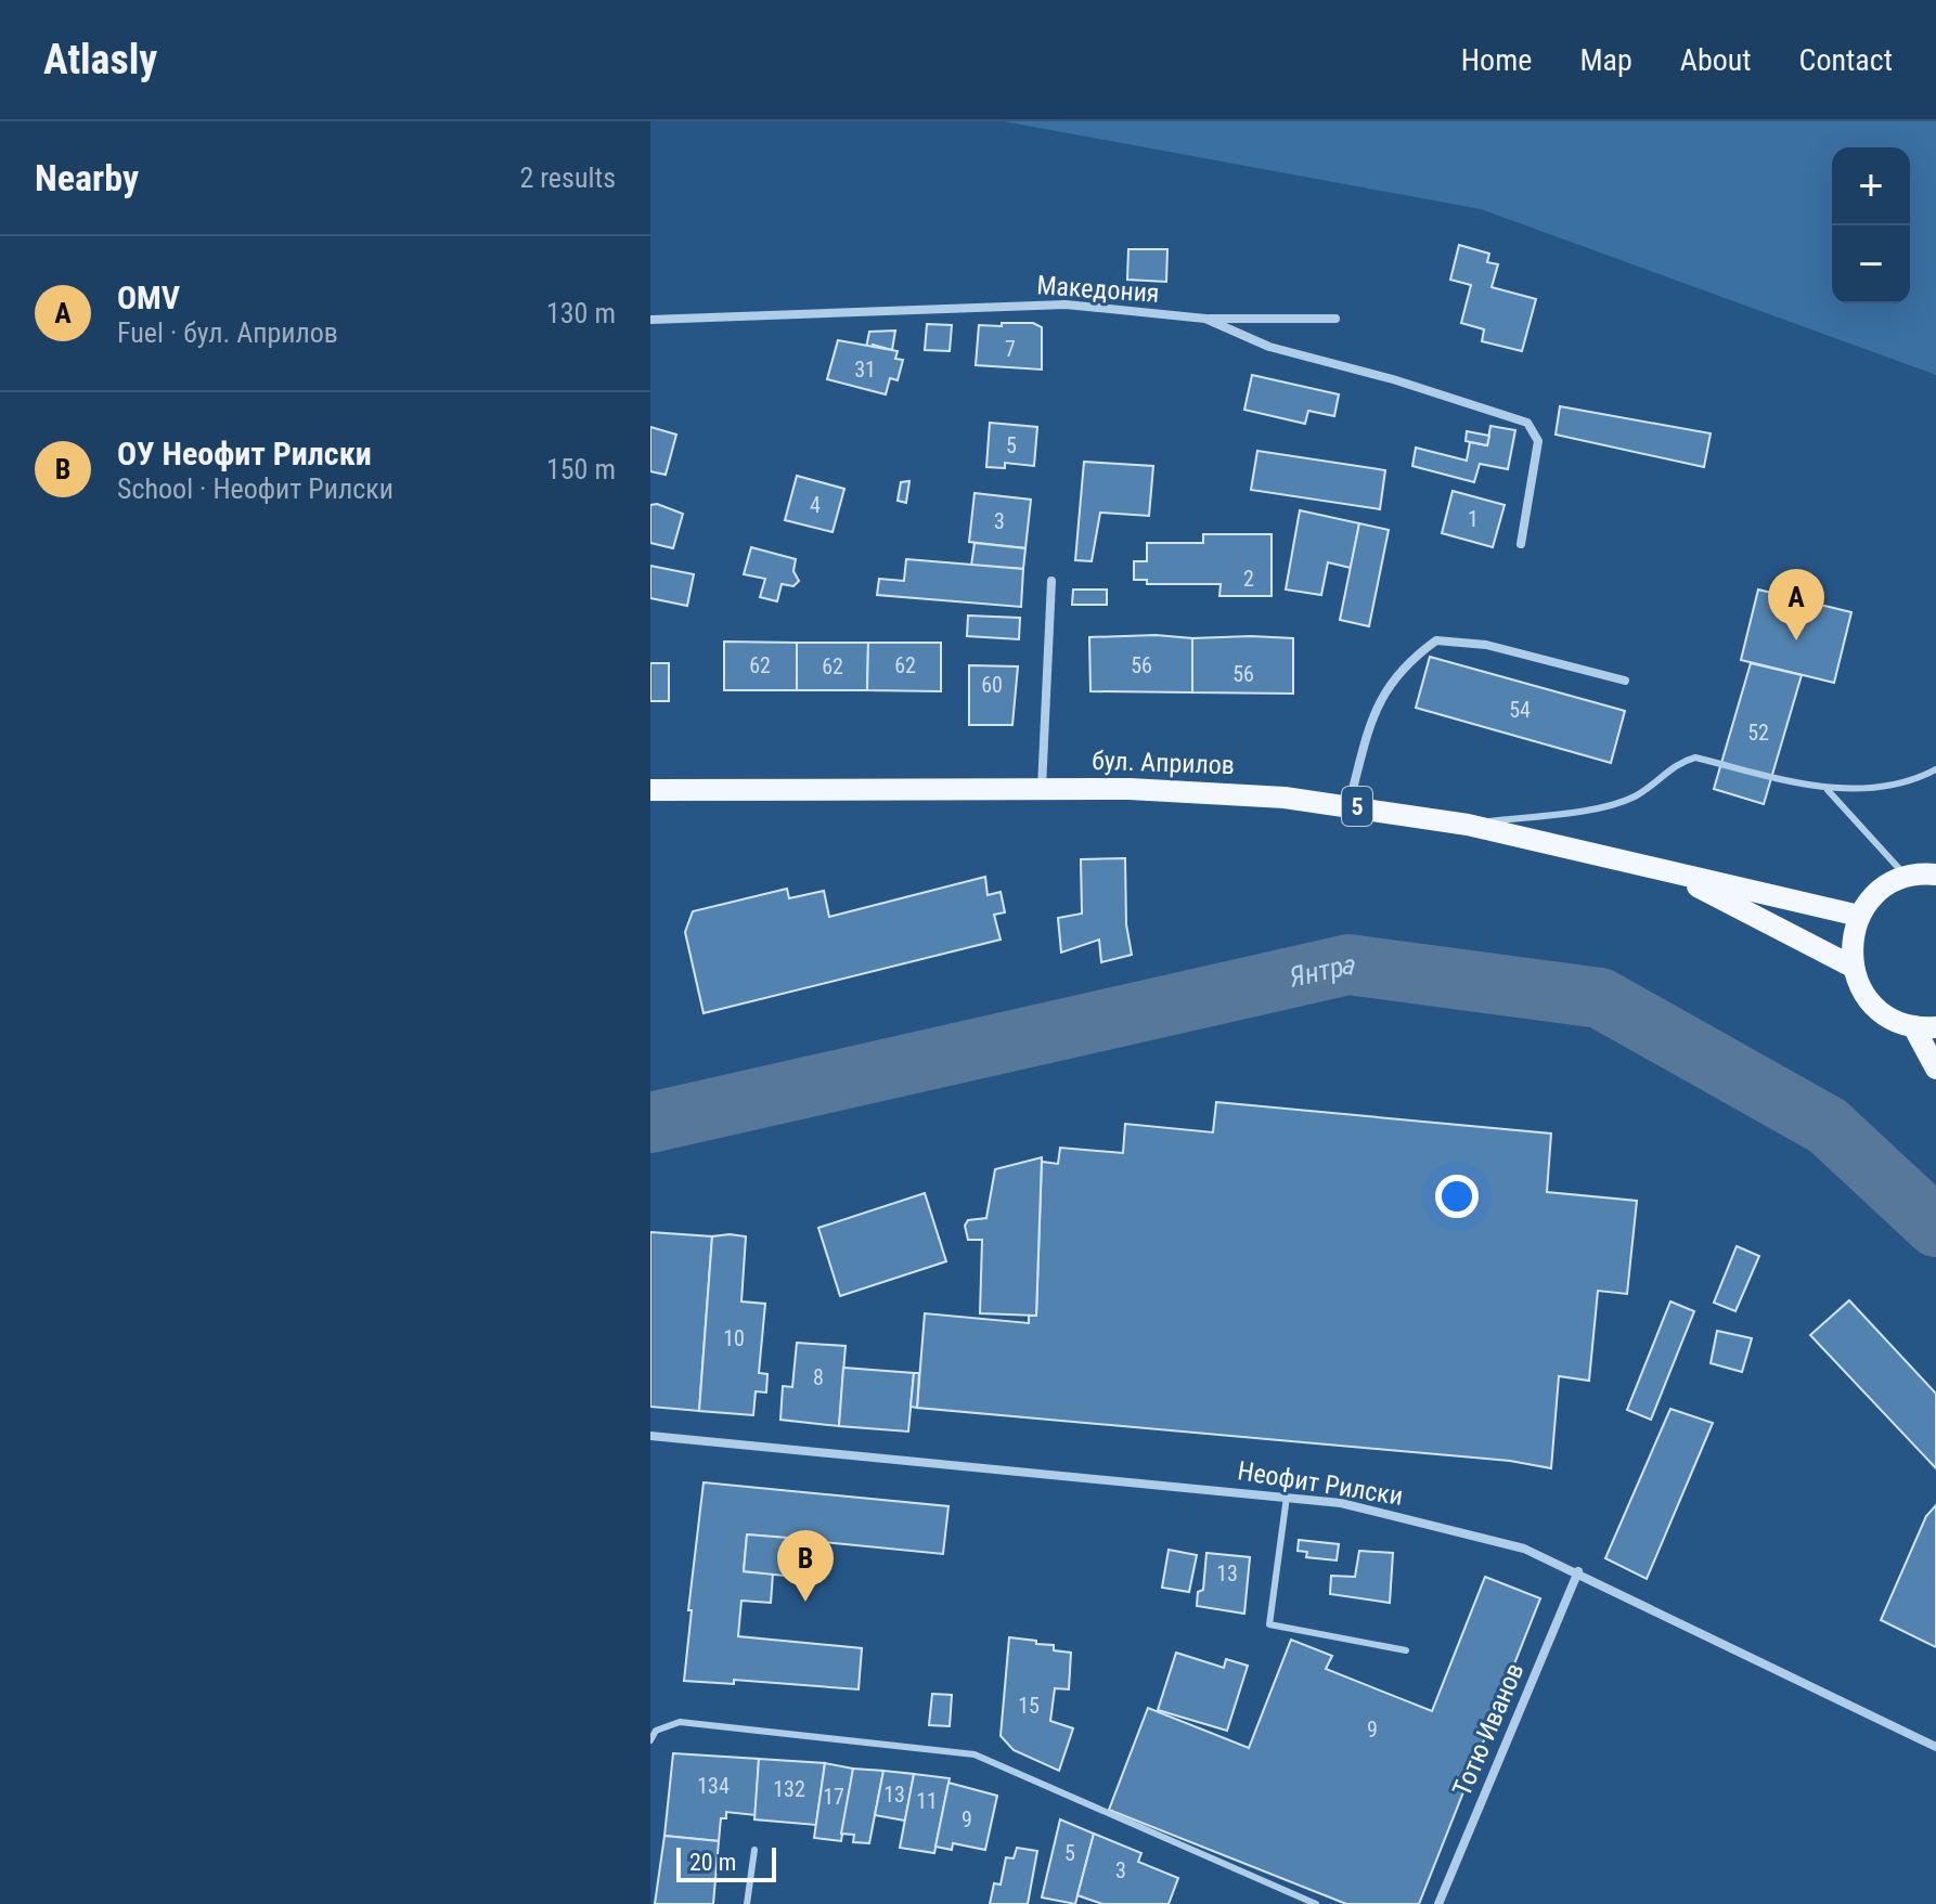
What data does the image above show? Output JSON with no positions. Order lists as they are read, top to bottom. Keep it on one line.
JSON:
{"streets":{"main road":["бул. Априлов","5"],"street":["Македония","Неофит Рилски","Тотю Иванов"]},"crossings":[["Неофит Рилски","Тотю Иванов"]],"water":["Янтра"],"house_numbers":["7","31","5","4","1","3","2","62","62","56","62","56","60","54","52","10","8","13","15","9","134","132","13","17","11","9","5","3"],"scale_bar":"20 m","page":{"header":"Atlasly","nav":["Home","Map","About","Contact"],"heading":["Nearby","2 results"],"map_buttons":["+","−"],"list":[{"mark":"A","name":"OMV","note":"Fuel · бул. Априлов","value":"130 m"},{"mark":"B","name":"ОУ Неофит Рилски","note":"School · Неофит Рилски","value":"150 m"}],"pins":["A","B"],"scale":"20 m"}}
